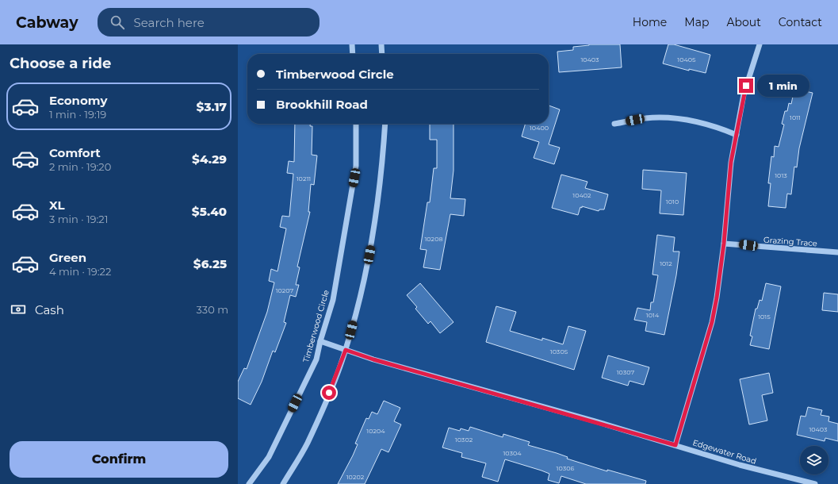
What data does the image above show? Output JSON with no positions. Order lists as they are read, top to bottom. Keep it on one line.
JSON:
{"streets":{"street":["Grazing Trace","Timberwood Circle","Edgewater Road"]},"crossings":[["Timberwood Circle","Edgewater Road"]],"house_numbers":["10403","10405","1011","10400","1013","10211","10402","1010","10208","1012","10207","1014","1015","10305","10307","10403","10204","10302","10304","10306","10202"],"page":{"header":"Cabway","search":"Search here","nav":["Home","Map","About","Contact"],"heading":"Choose a ride","banner":["Timberwood Circle","Brookhill Road"],"bubble":"1 min","list":[{"name":"Economy","note":"1 min · 19:19","value":"$3.17"},{"name":"Comfort","note":"2 min · 19:20","value":"$4.29"},{"name":"XL","note":"3 min · 19:21","value":"$5.40"},{"name":"Green","note":"4 min · 19:22","value":"$6.25"}],"pay":["Cash","330 m"],"buttons":"Confirm"}}
